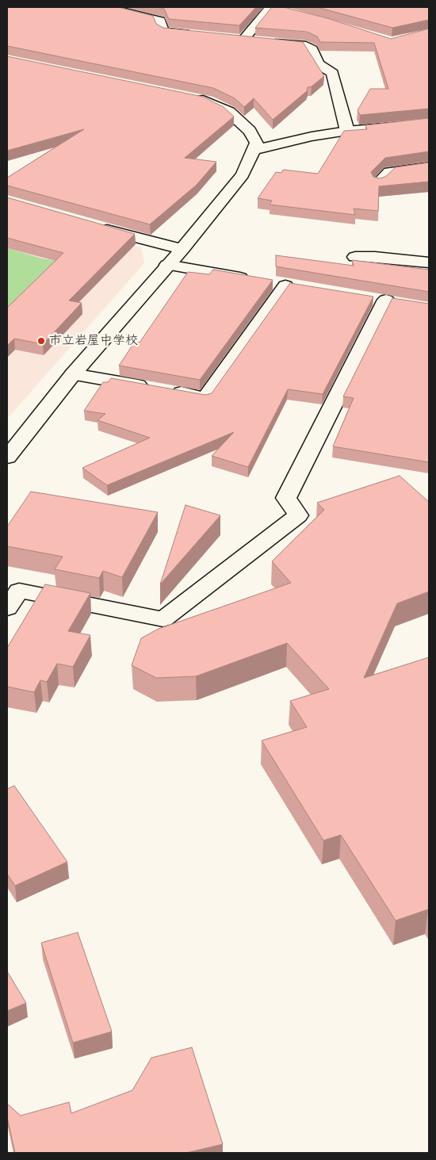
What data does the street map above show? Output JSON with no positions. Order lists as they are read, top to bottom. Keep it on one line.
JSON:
{"places":["市立岩屋中学校"]}
